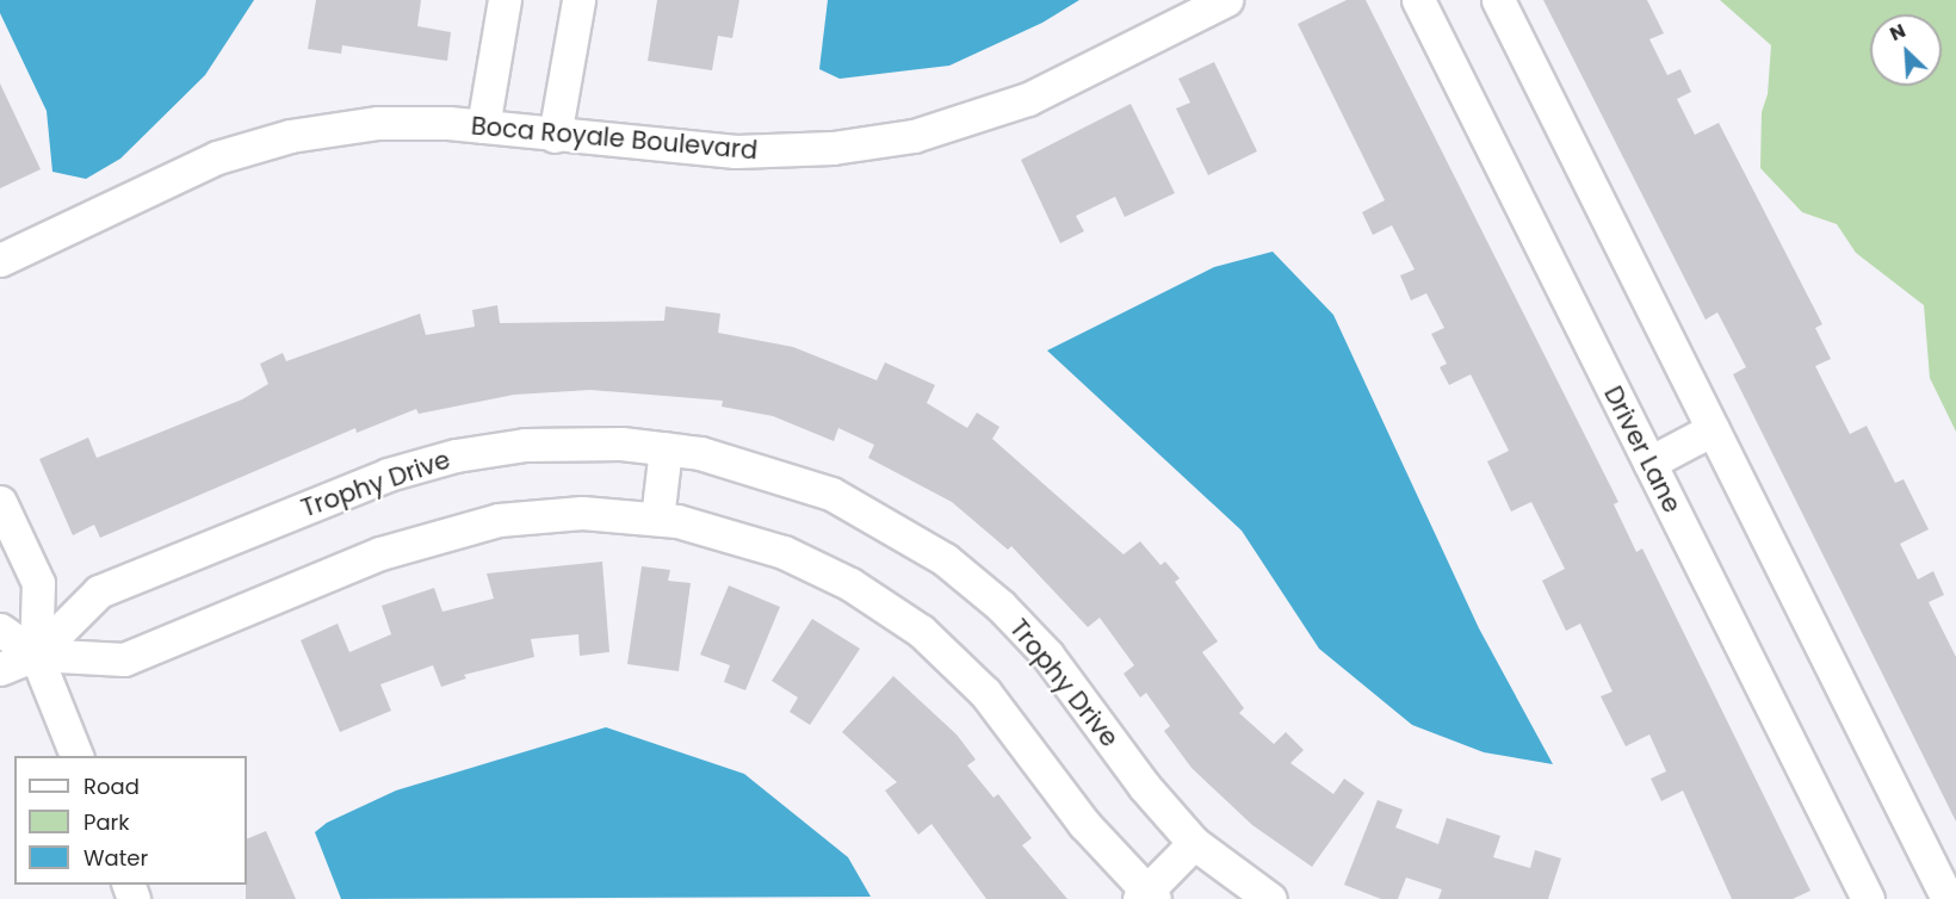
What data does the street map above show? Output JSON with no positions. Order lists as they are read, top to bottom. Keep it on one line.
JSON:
{"streets":{"street":["Boca Royale Boulevard","Driver Lane","Trophy Drive"]},"legend":["Road","Park","Water"],"north":"top left"}
